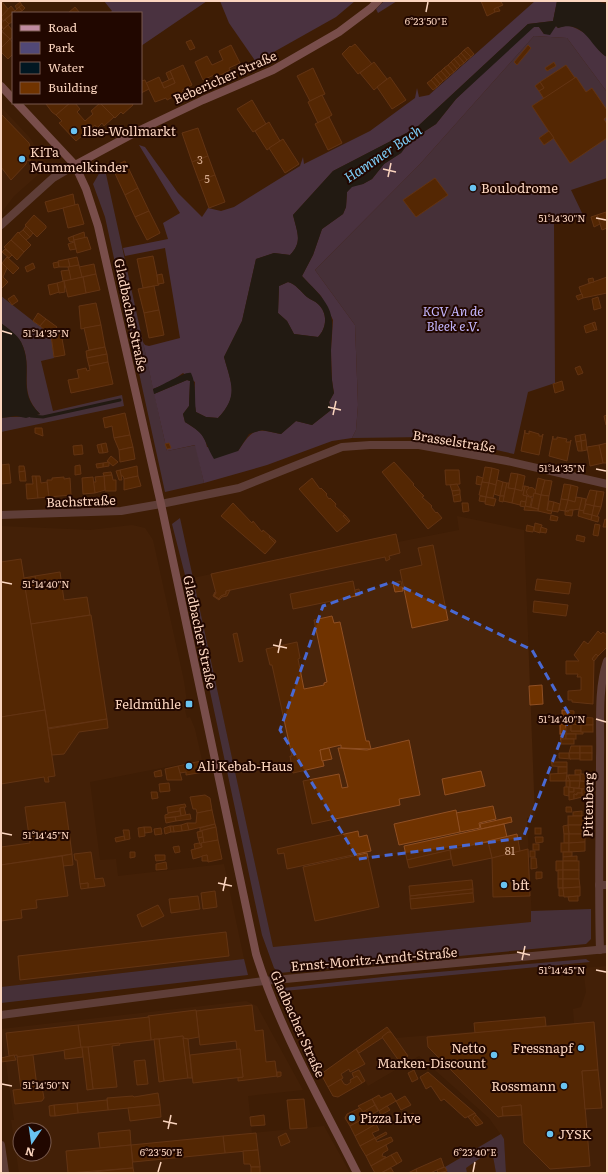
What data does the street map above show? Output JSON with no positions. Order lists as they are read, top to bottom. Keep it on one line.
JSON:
{"streets":{"main road":["Bebericher Straße","Gladbacher Straße"],"street":["Brasselstraße","Bachstraße","Pittenberg","Ernst-Moritz-Arndt-Straße"]},"crossings":[["Bebericher Straße","Gladbacher Straße"],["Gladbacher Straße","Brasselstraße"],["Gladbacher Straße","Bachstraße"],["Gladbacher Straße","Ernst-Moritz-Arndt-Straße"],["Brasselstraße","Bachstraße"],["Pittenberg","Ernst-Moritz-Arndt-Straße"]],"water":["Hammer Bach"],"parks":["KGV An de Bleek e.V."],"places":{"other":["Ilse-Wollmarkt","KiTa Mummelkinder","Boulodrome","Ali Kebab-Haus","bft","Fressnapf","Netto Marken-Discount","Rossmann","Pizza Live","JYSK"],"transit":["Feldmühle"]},"house_numbers":["3","5","81"],"legend":["Road","Park","Water","Building"],"north":"bottom","coordinates":["6°23'50\"E","51°14'30\"N","51°14'35\"N","51°14'40\"N","51°14'45\"N","51°14'50\"N","6°23'40\"E"]}
